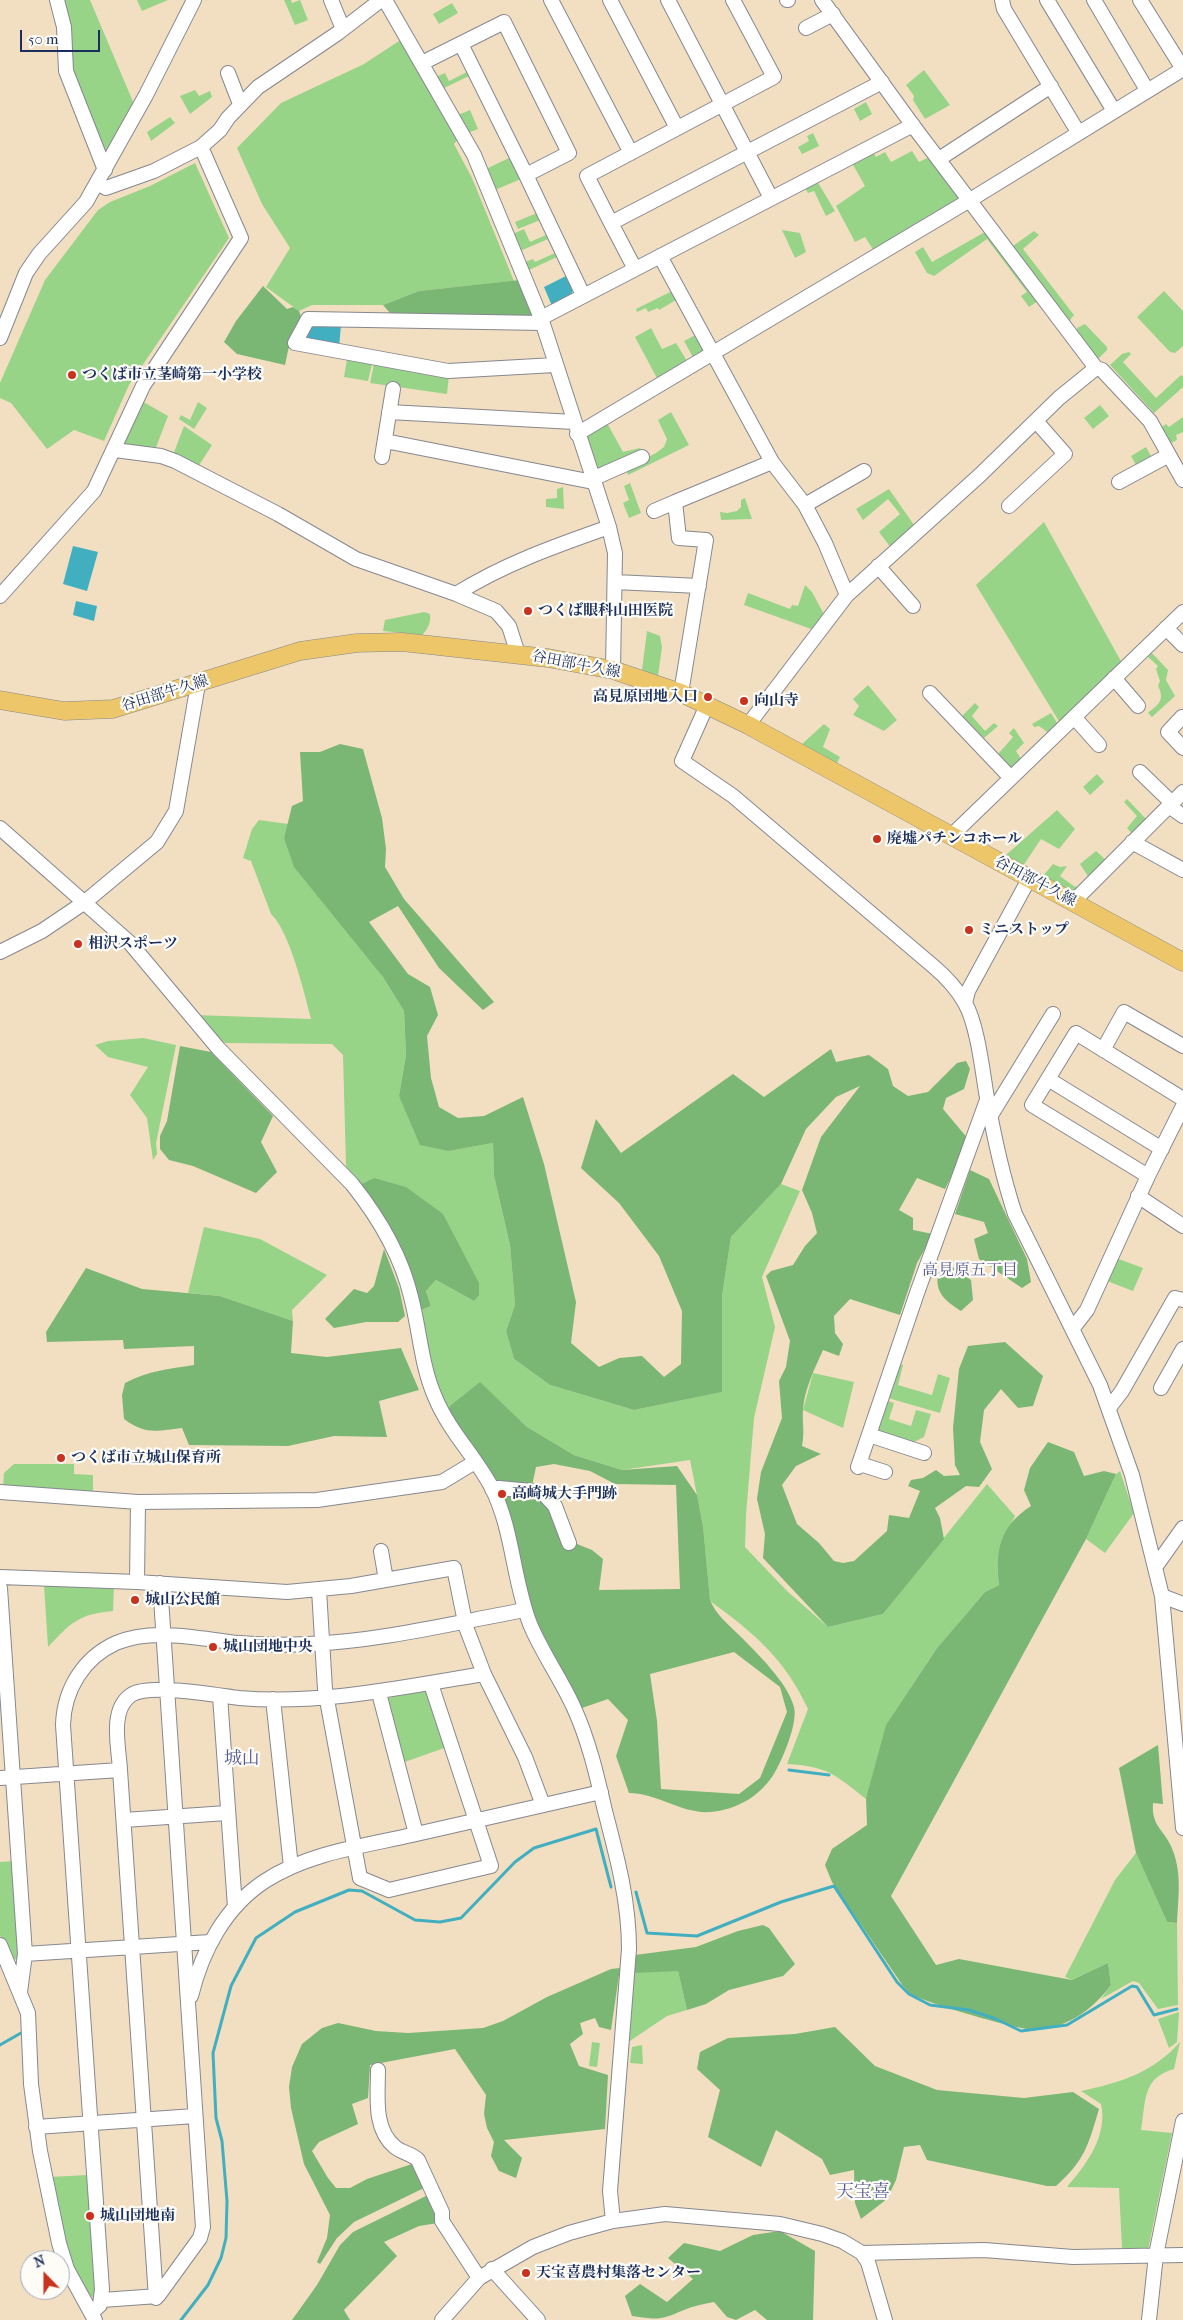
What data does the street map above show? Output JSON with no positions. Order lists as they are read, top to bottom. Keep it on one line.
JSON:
{"streets":{"main road":["谷田部牛久線"]},"districts":["高見原五丁目","城山","天宝喜"],"places":["つくば市立茎崎第一小学校","つくば眼科山田医院","高見原団地入口","向山寺","廃墟パチンコホール","ミニストップ","相沢スポーツ","つくば市立城山保育所","高崎城大手門跡","城山公民館","城山団地中央","城山団地南","天宝喜農村集落センター"],"scale_bar":"50 m","north":"top"}
